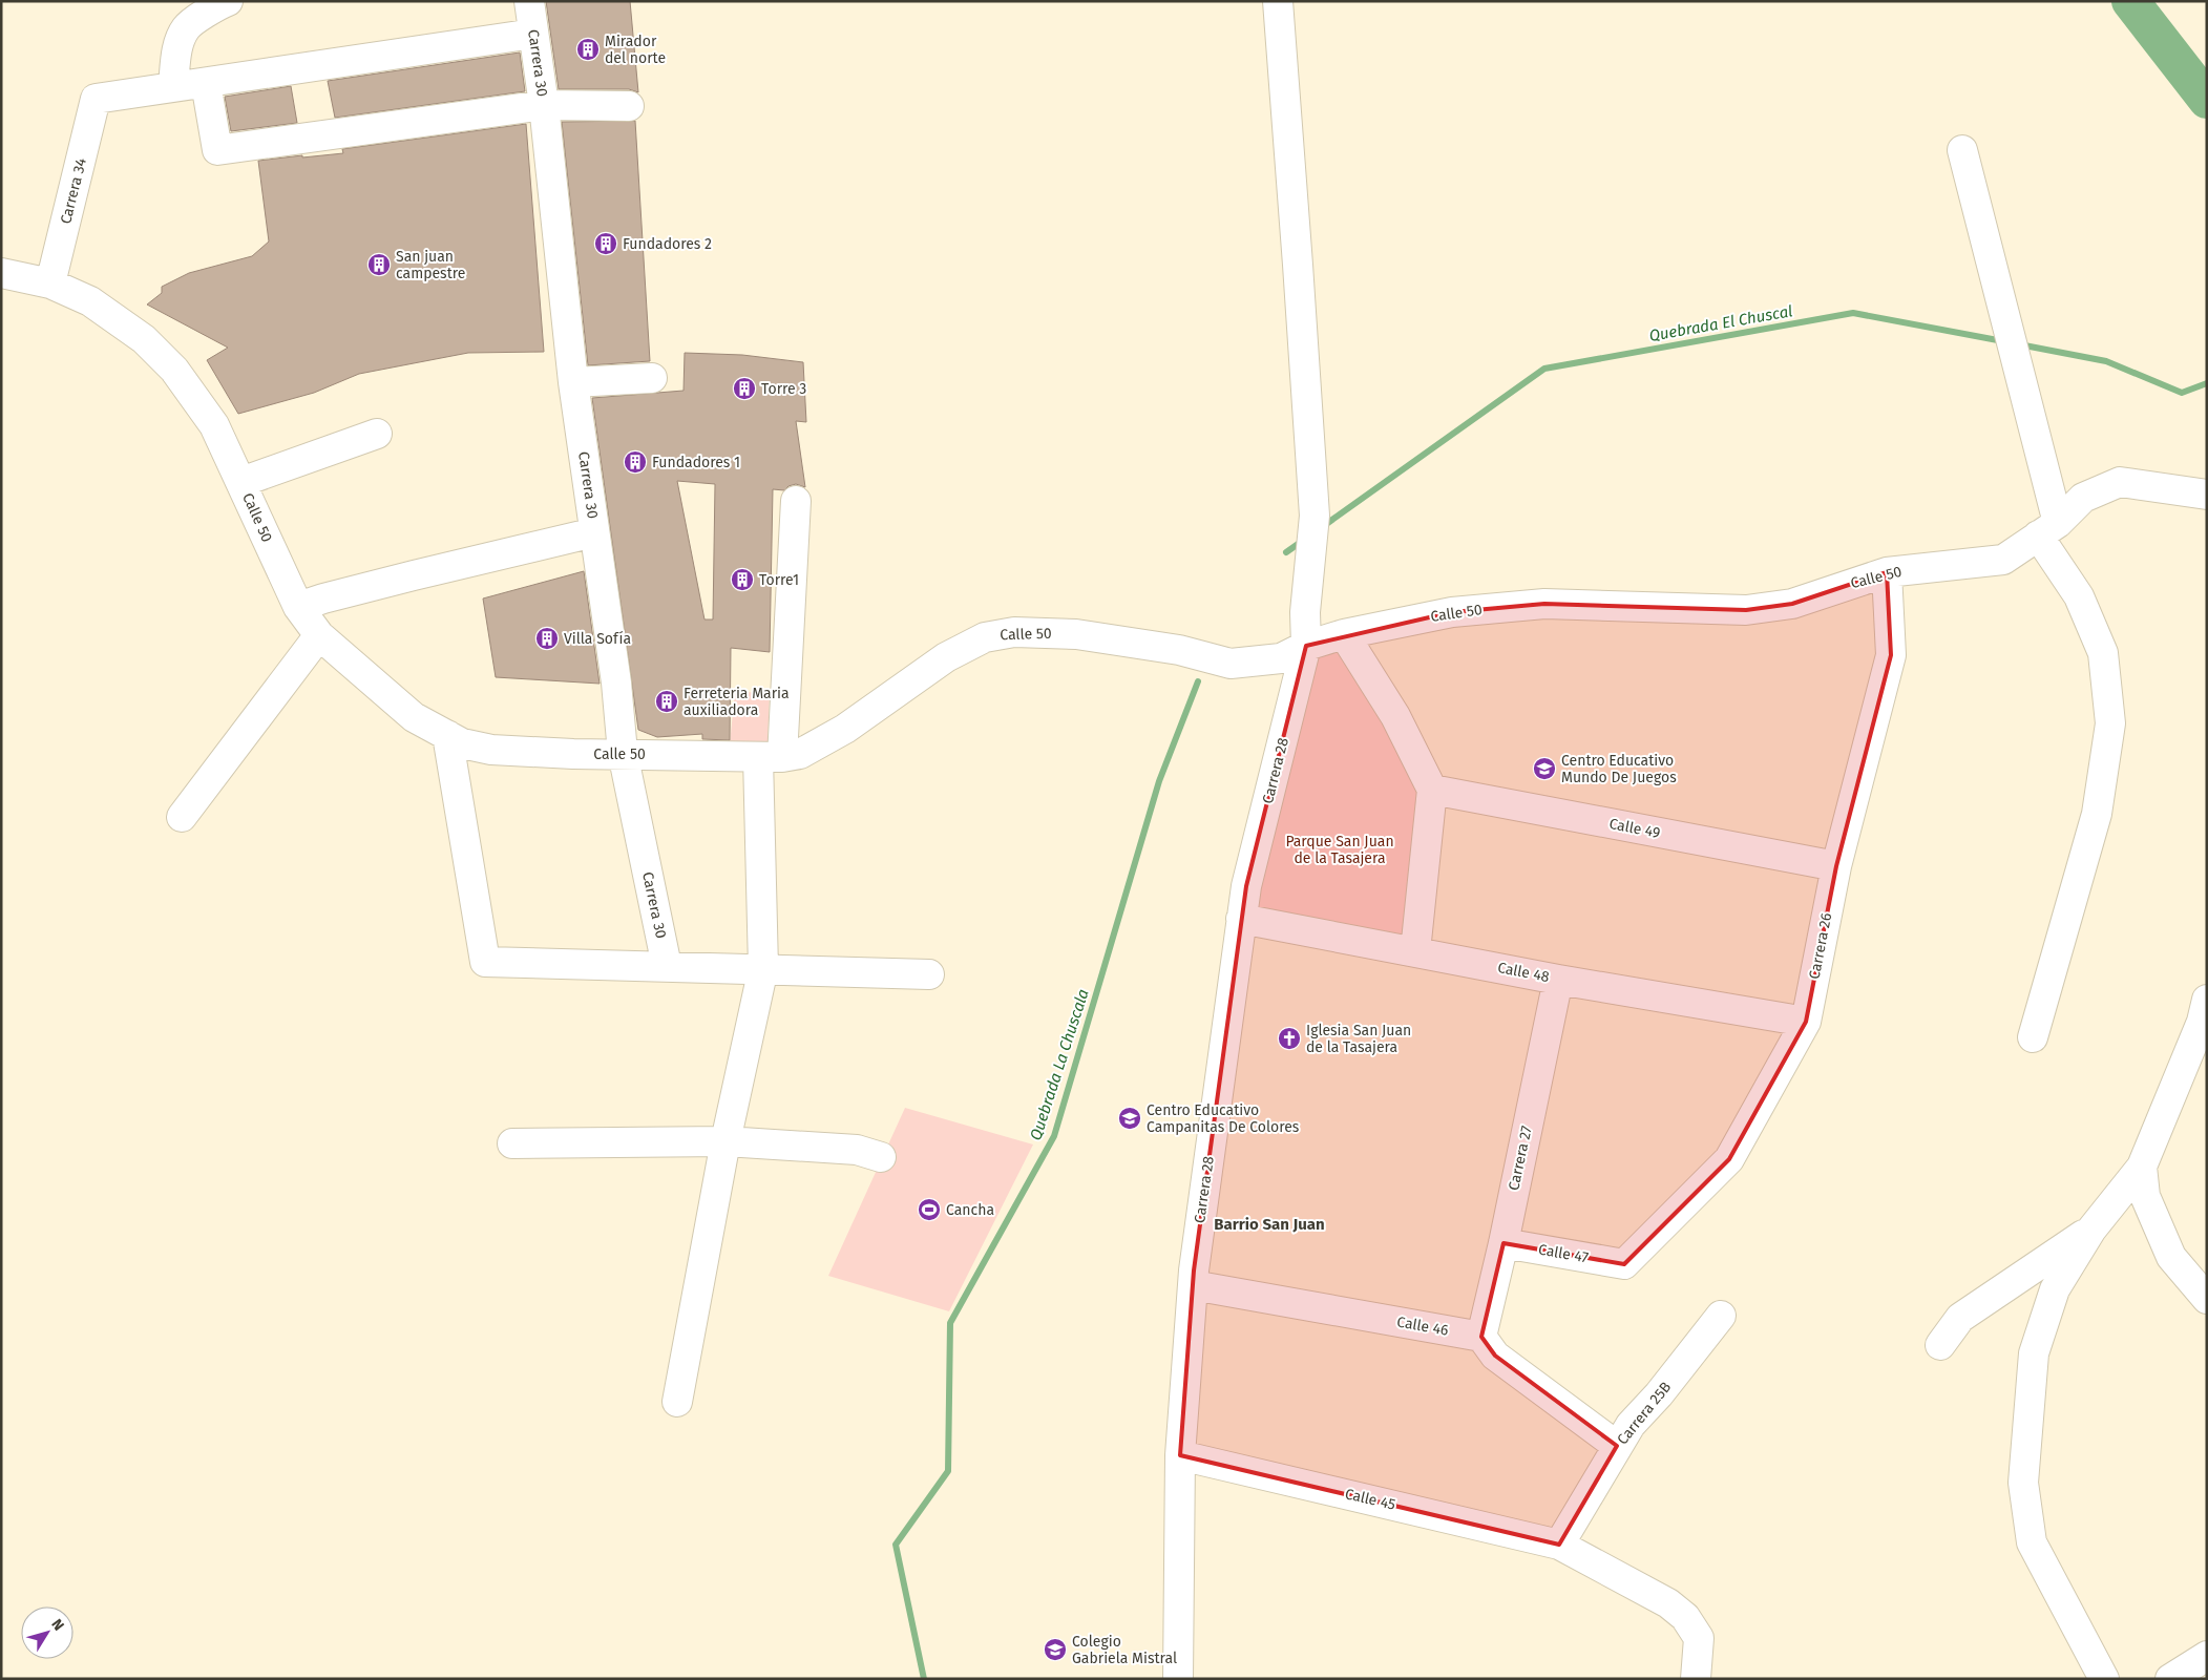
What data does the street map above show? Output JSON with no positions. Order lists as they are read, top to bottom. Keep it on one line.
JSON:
{"streets":{"street":["Carrera 30","Carrera 34","Calle 50","Carrera 28","Calle 49","Carrera 26","Calle 48","Carrera 27","Calle 47","Calle 46","Carrera 25B","Calle 45"]},"crossings":[["Carrera 30","Calle 50"],["Carrera 34","Calle 50"],["Calle 50","Carrera 28"],["Calle 50","Carrera 26"],["Carrera 28","Calle 48"],["Carrera 28","Calle 46"],["Carrera 28","Calle 45"],["Calle 49","Carrera 26"],["Carrera 26","Calle 48"],["Carrera 26","Calle 47"],["Calle 48","Carrera 27"],["Carrera 27","Calle 47"],["Carrera 27","Calle 46"],["Carrera 25B","Calle 45"]],"districts":["Barrio San Juan"],"water":["Quebrada El Chuscal","Quebrada La Chuscala"],"parks":["Parque San Juan de la Tasajera"],"places":{"building":["Mirador del norte","Fundadores 2","San juan campestre","Torre 3","Fundadores 1","Torre1","Villa Sofía","Ferreteria Maria auxiliadora"],"school or university":["Centro Educativo Mundo De Juegos","Centro Educativo Campanitas De Colores","Colegio Gabriela Mistral"],"church":["Iglesia San Juan de la Tasajera"],"sports":["Cancha"]},"north":"top right"}
